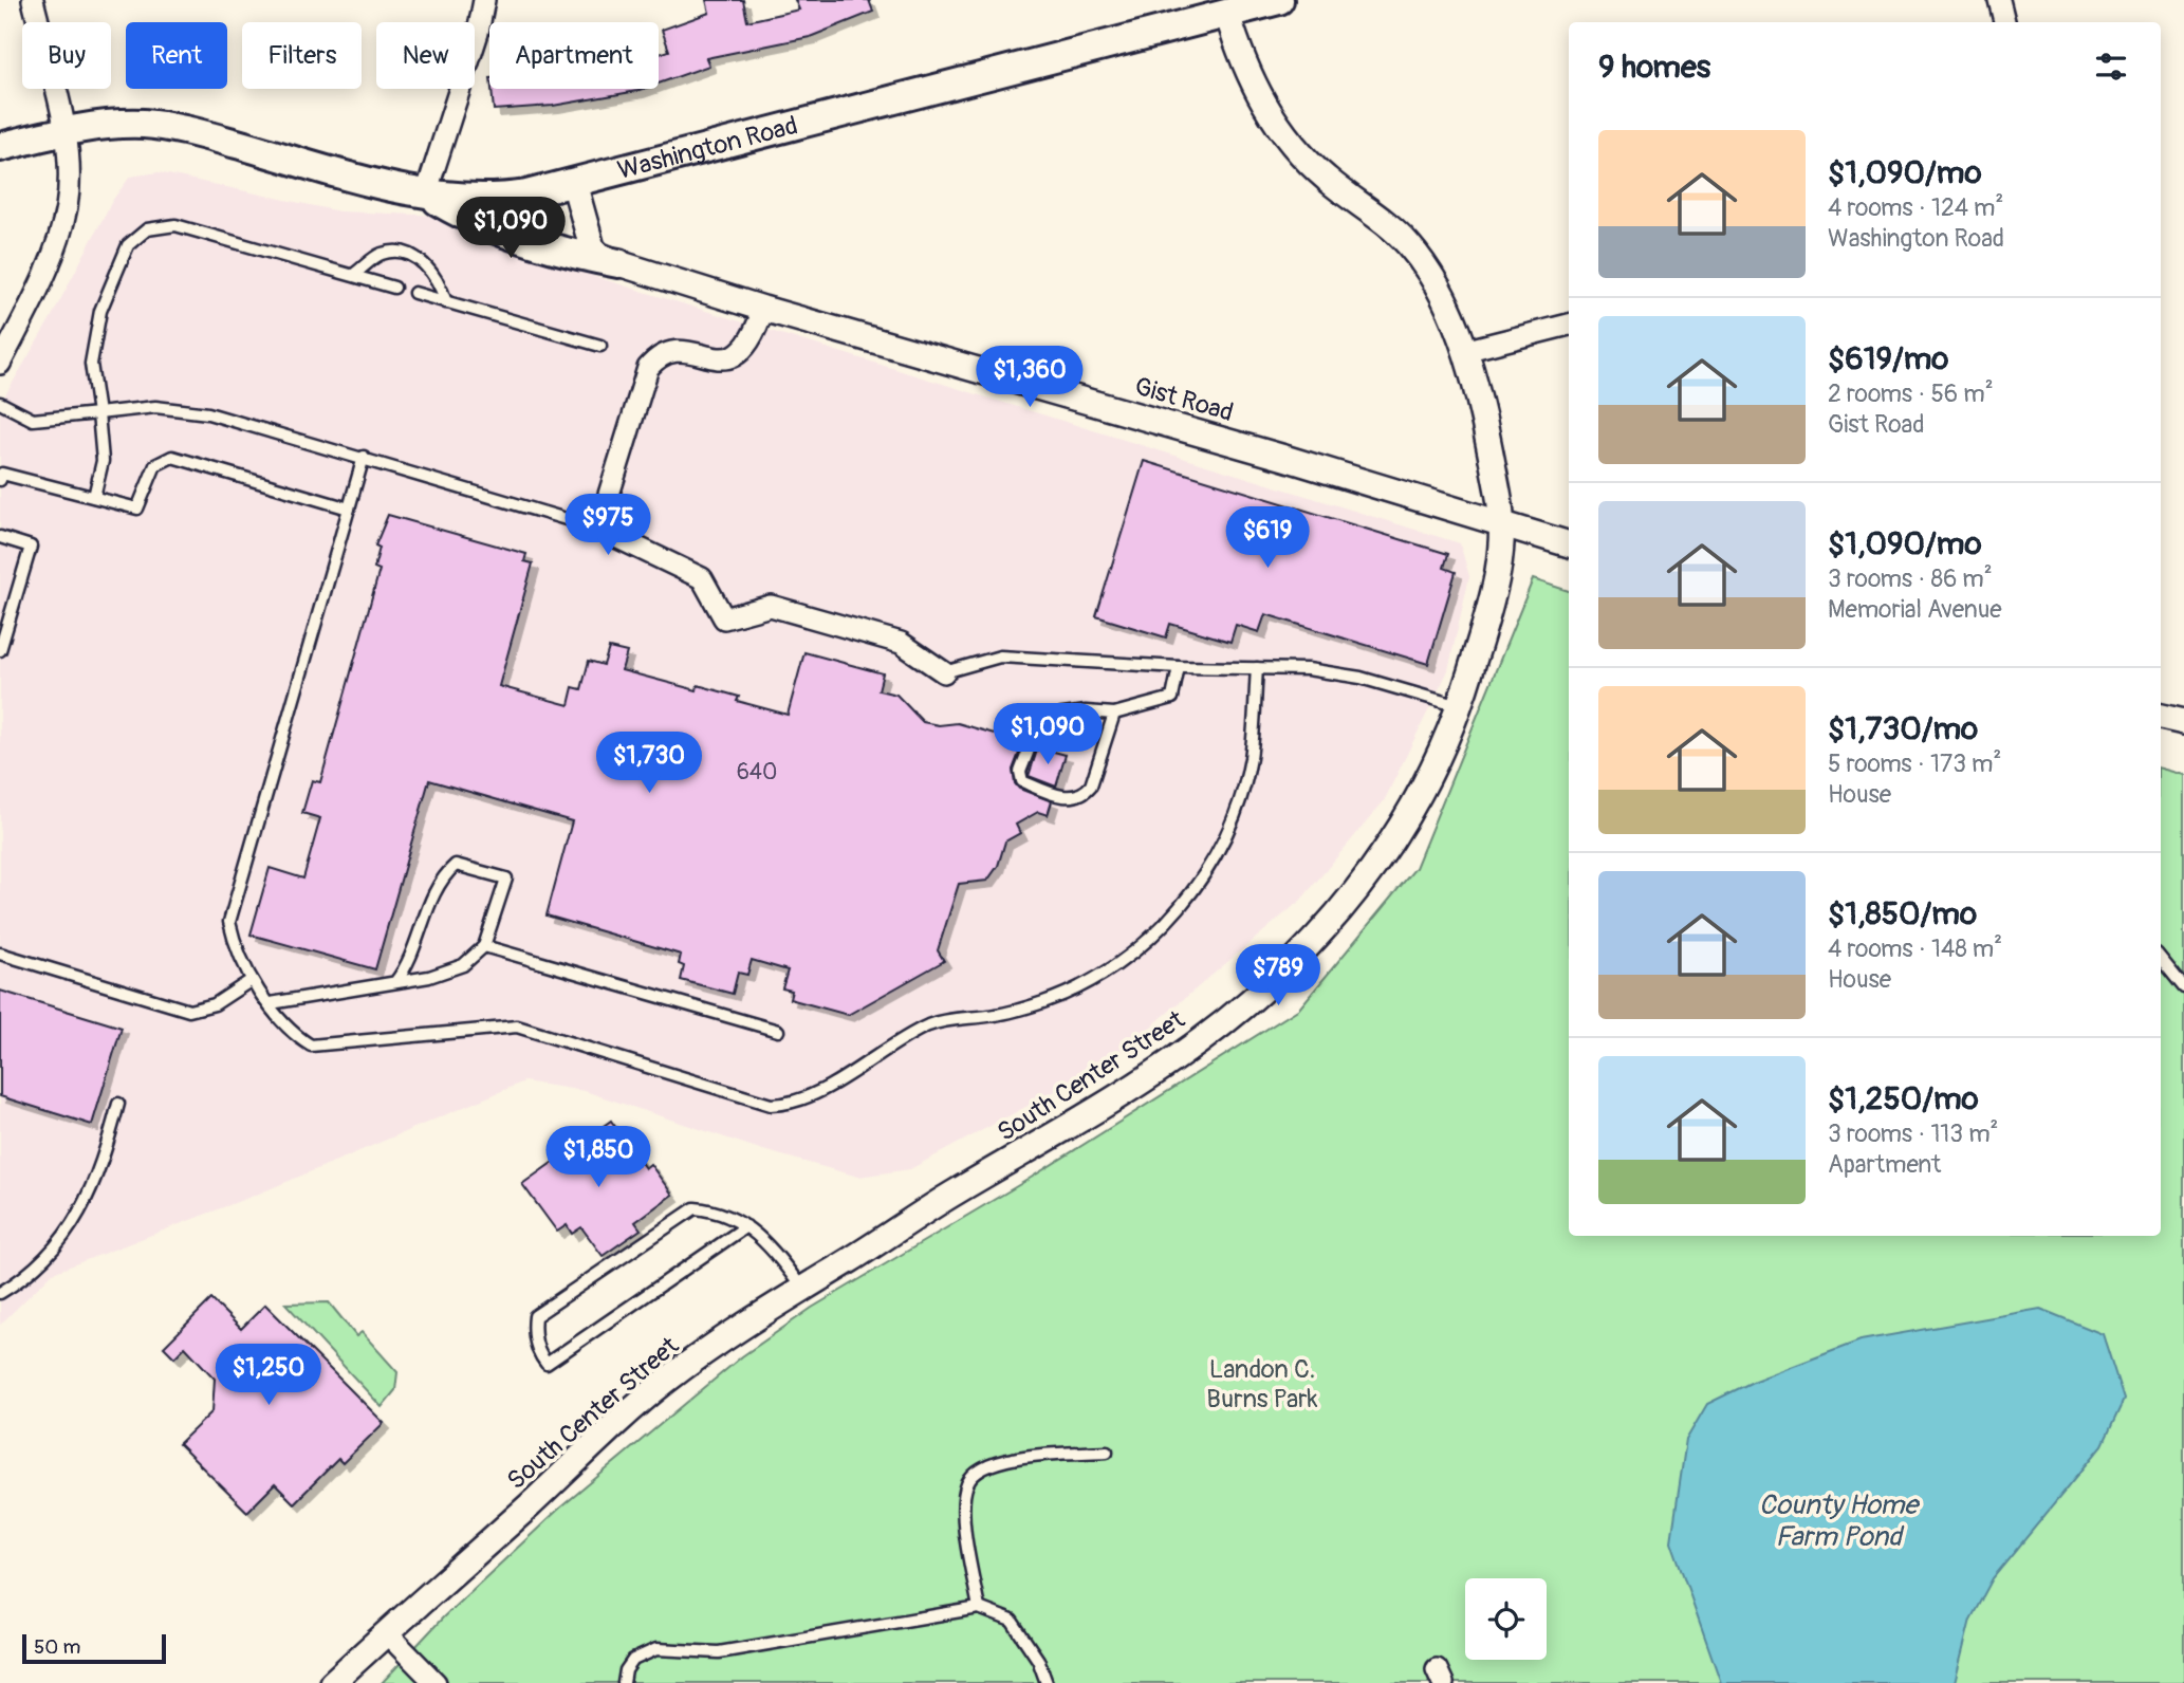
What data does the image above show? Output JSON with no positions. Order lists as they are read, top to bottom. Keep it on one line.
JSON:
{"streets":{"main road":["Washington Road"],"street":["Gist Road","South Center Street"]},"crossings":[["Washington Road","Gist Road"],["Washington Road","South Center Street"],["Gist Road","South Center Street"]],"water":["County Home Farm Pond"],"parks":["Landon C. Burns Park"],"house_numbers":["640"],"scale_bar":"50 m","page":{"chip":["Buy","Rent","Filters","New","Apartment"],"heading":"9 homes","list":[{"name":"$1,090/mo","note":"4 rooms · 124 m² · Washington Road"},{"name":"$619/mo","note":"2 rooms · 56 m² · Gist Road"},{"name":"$1,090/mo","note":"3 rooms · 86 m² · Memorial Avenue"},{"name":"$1,730/mo","note":"5 rooms · 173 m² · House"},{"name":"$1,850/mo","note":"4 rooms · 148 m² · House"},{"name":"$1,250/mo","note":"3 rooms · 113 m² · Apartment"}],"price":["$1,090","$1,360","$975","$619","$1,090","$1,730","$789","$1,850","$1,250"],"scale":"50 m"}}
